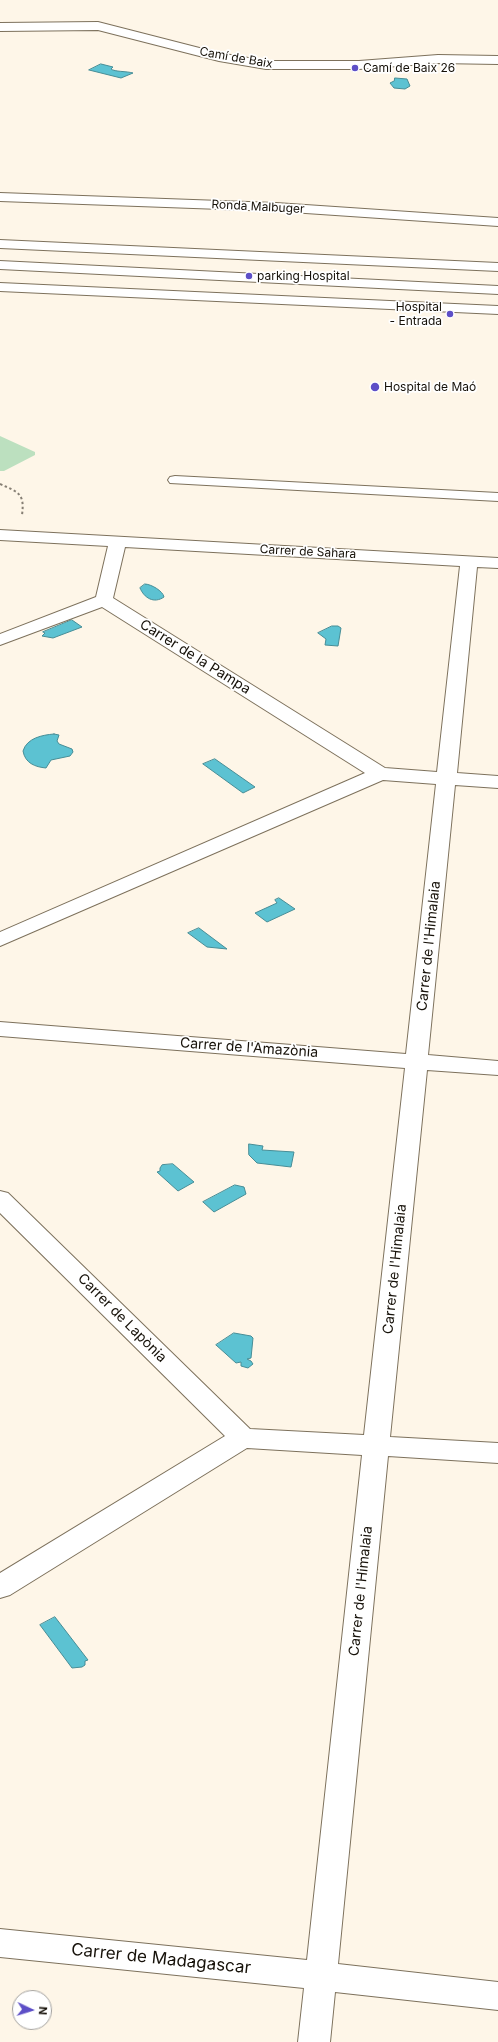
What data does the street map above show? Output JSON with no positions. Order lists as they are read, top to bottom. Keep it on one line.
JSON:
{"streets":{"street":["Camí de Baix","Ronda Malbuger","Carrer de Sahara","Carrer de la Pampa","Carrer de l'Himalaia","Carrer de l'Amazònia","Carrer de Lapònia","Carrer de Madagascar"]},"crossings":[["Carrer de Sahara","Carrer de l'Himalaia"],["Carrer de la Pampa","Carrer de l'Himalaia"],["Carrer de l'Himalaia","Carrer de l'Amazònia"],["Carrer de l'Himalaia","Carrer de Madagascar"]],"places":["Camí de Baix 26","parking Hospital","Hospital - Entrada","Hospital de Maó"],"north":"right"}
